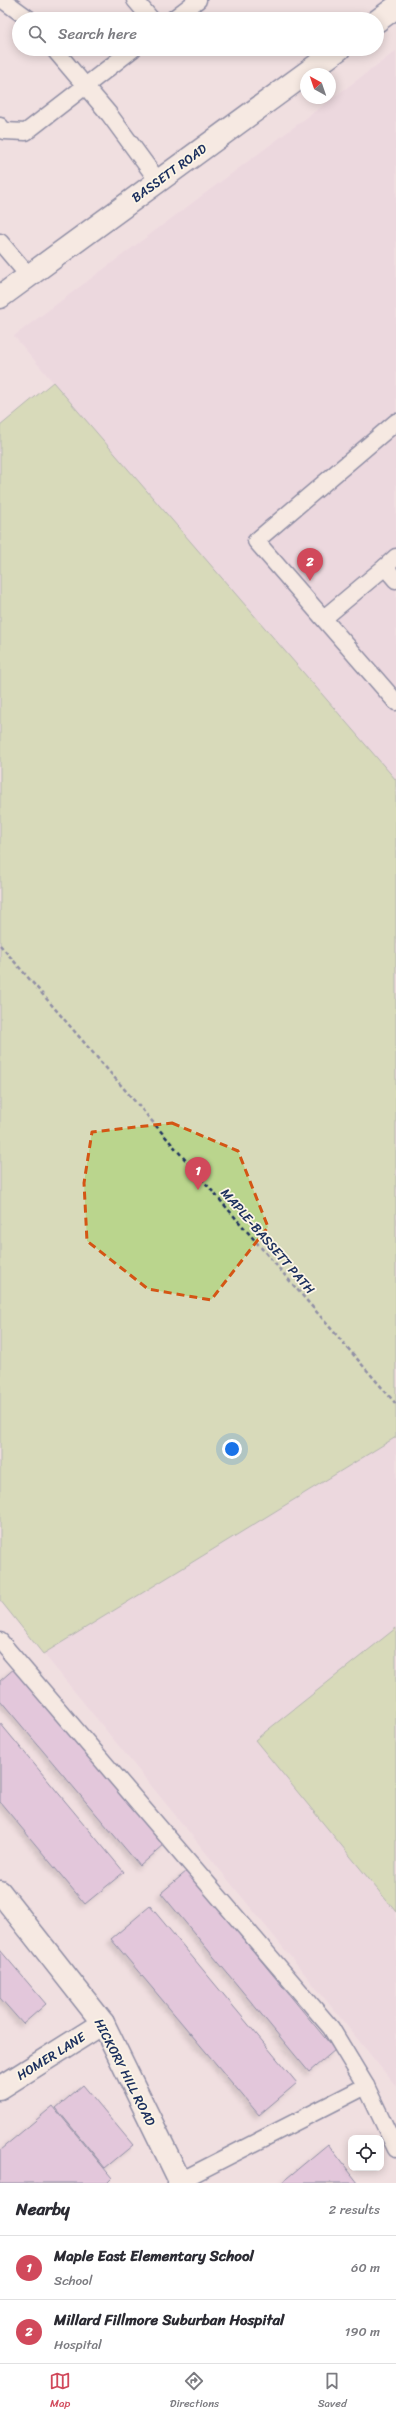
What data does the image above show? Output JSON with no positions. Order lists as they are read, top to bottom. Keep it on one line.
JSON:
{"streets":{"street":["BASSETT ROAD","HOMER LANE","HICKORY HILL ROAD"],"path":["MAPLE-BASSETT PATH"]},"crossings":[["HOMER LANE","HICKORY HILL ROAD"]],"north":"top left","page":{"search":"Search here","pins":["2","1"],"heading":["Nearby","2 results"],"list":[{"mark":"1","name":"Maple East Elementary School","note":"School","value":"60 m"},{"mark":"2","name":"Millard Fillmore Suburban Hospital","note":"Hospital","value":"190 m"}],"nav":["Map","Directions","Saved"]}}
